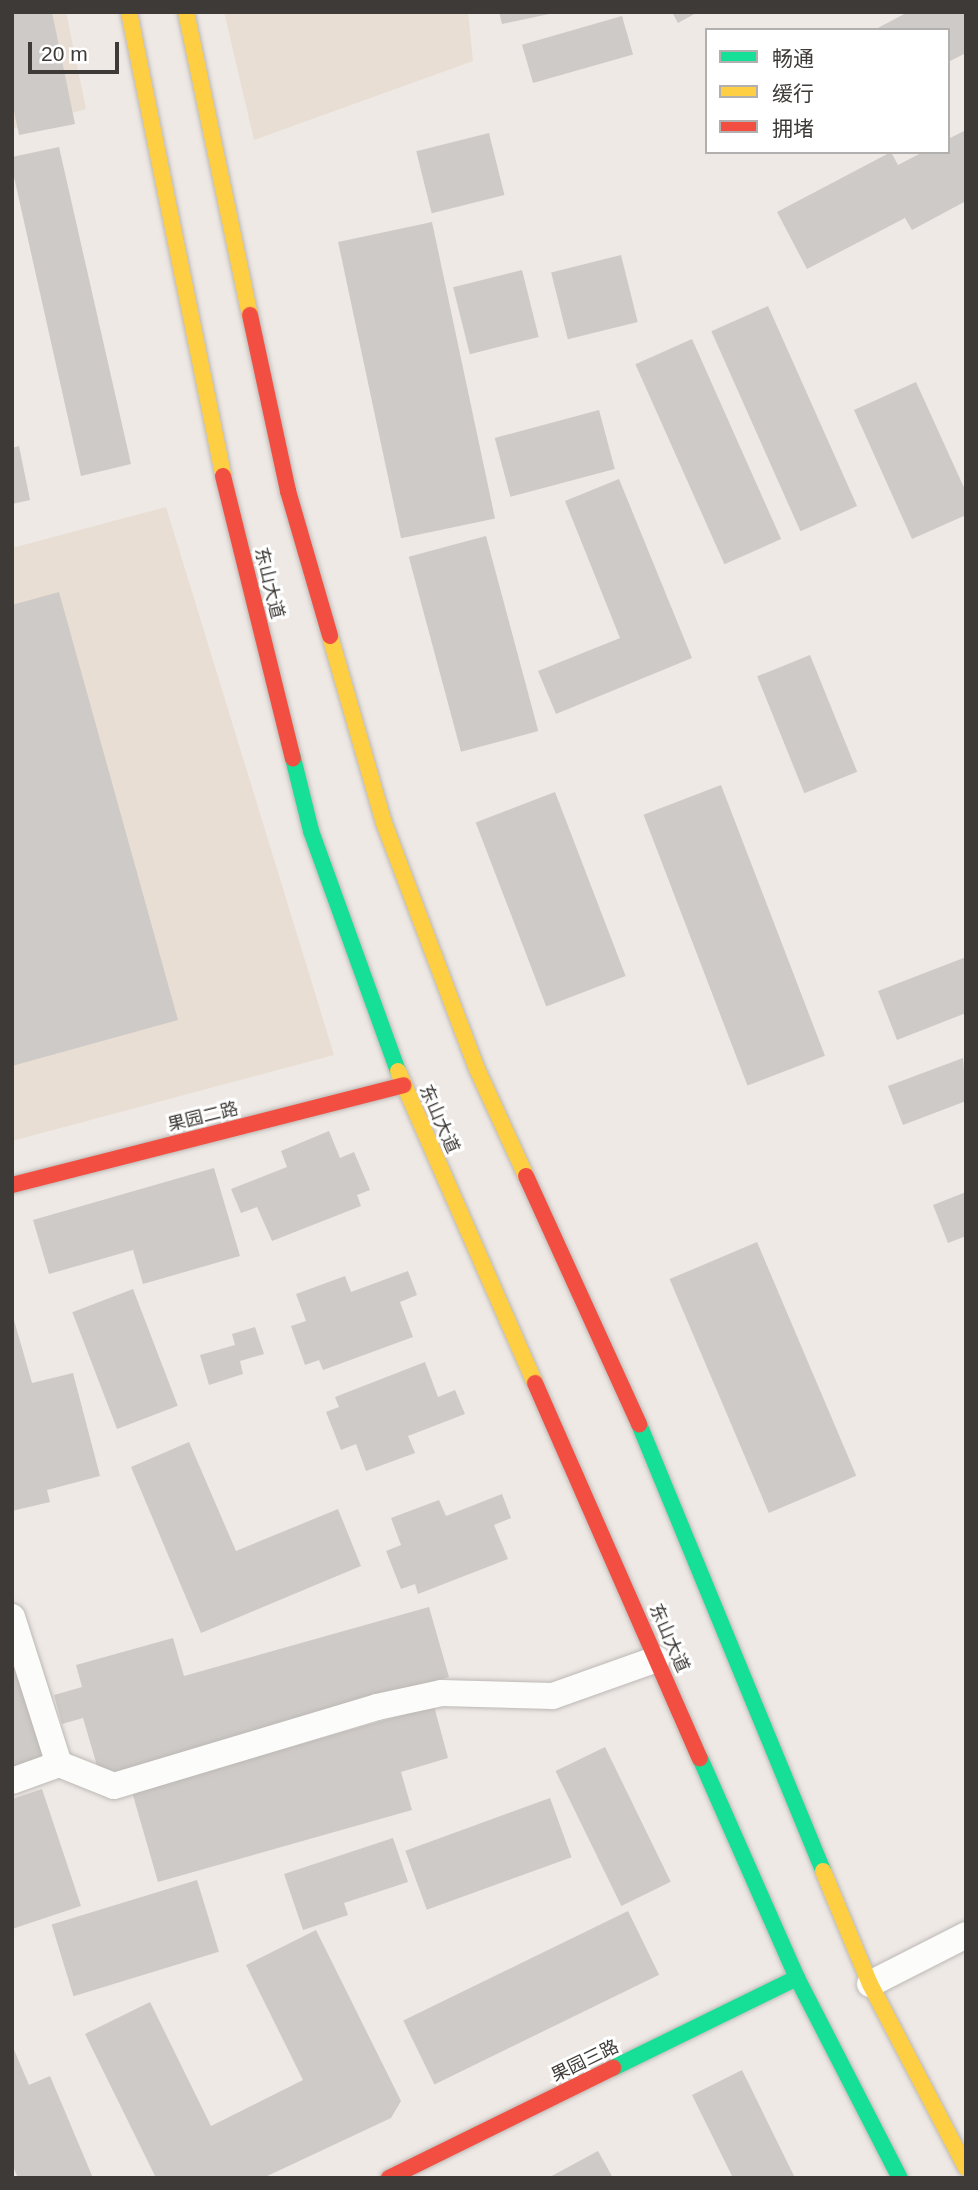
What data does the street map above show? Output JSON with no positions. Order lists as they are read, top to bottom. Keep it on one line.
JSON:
{"streets":{"main road":["东山大道","果园二路","果园三路"]},"crossings":[["东山大道","果园二路"],["东山大道","果园三路"]],"legend":["畅通","缓行","拥堵"],"scale_bar":"20 m"}
